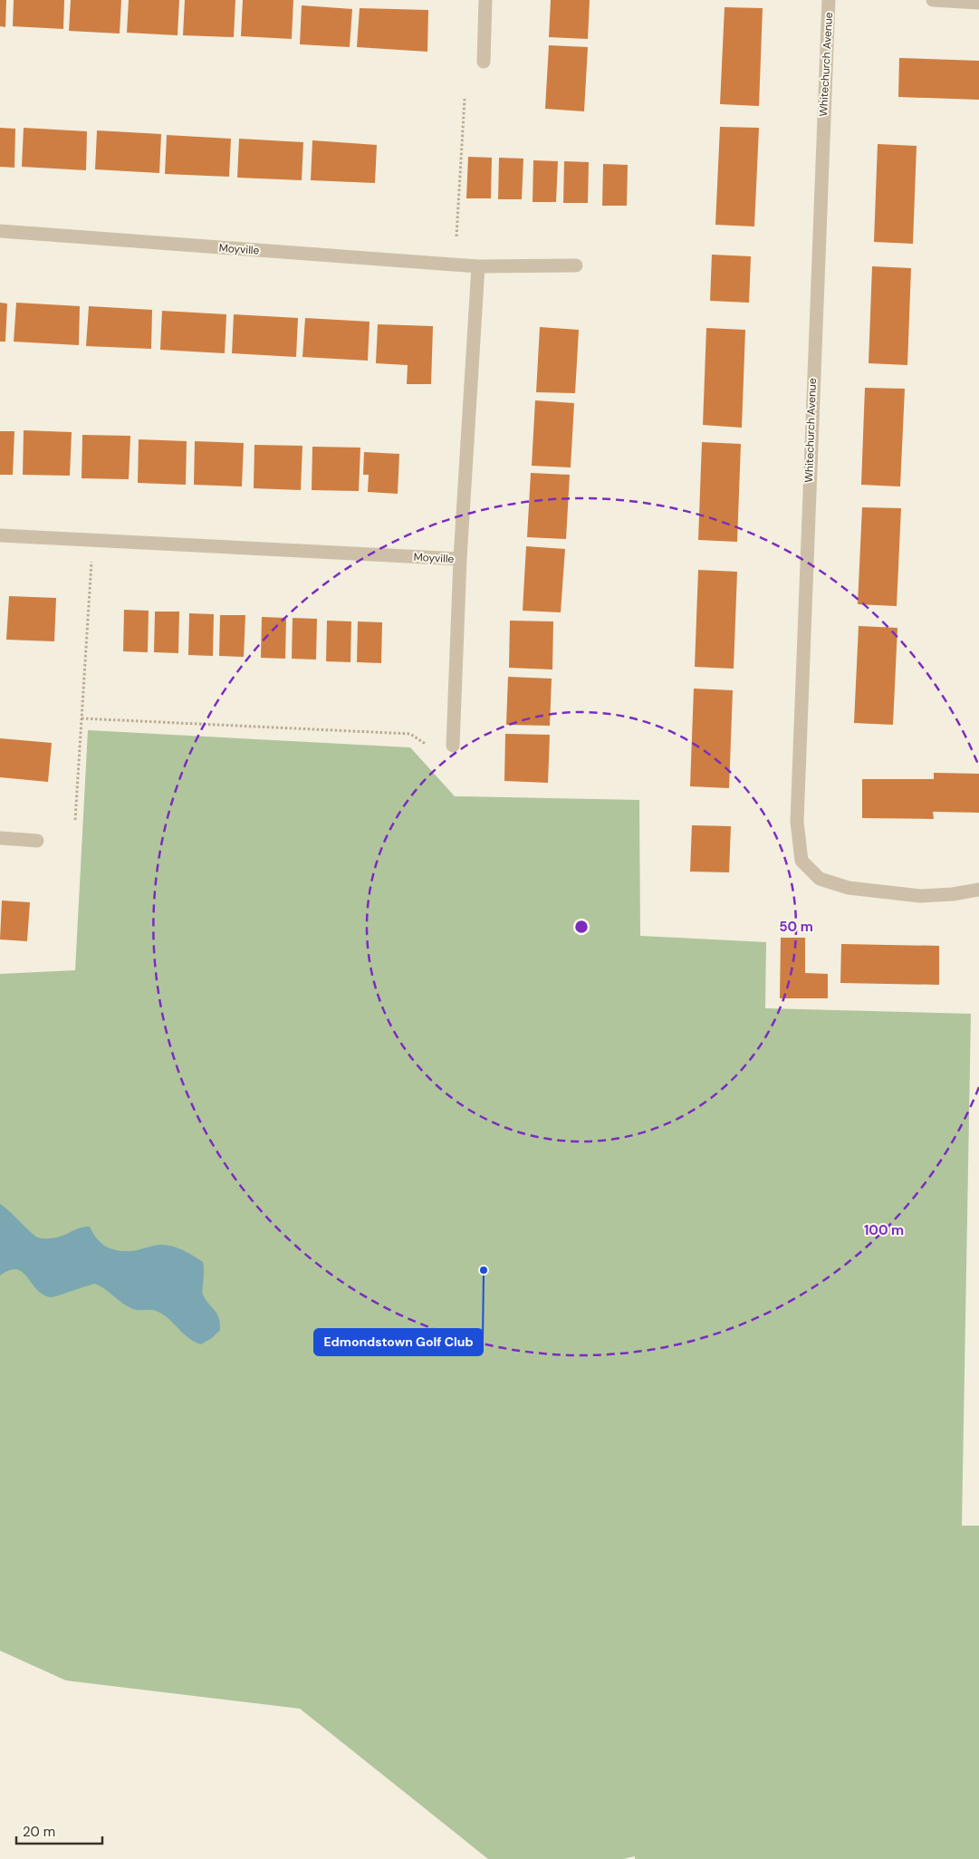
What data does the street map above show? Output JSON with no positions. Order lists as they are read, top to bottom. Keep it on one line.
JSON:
{"streets":{"street":["Whitechurch Avenue","Moyville"]},"places":["Edmondstown Golf Club"],"scale_bar":"20 m","rings":["50 m","100 m"]}
